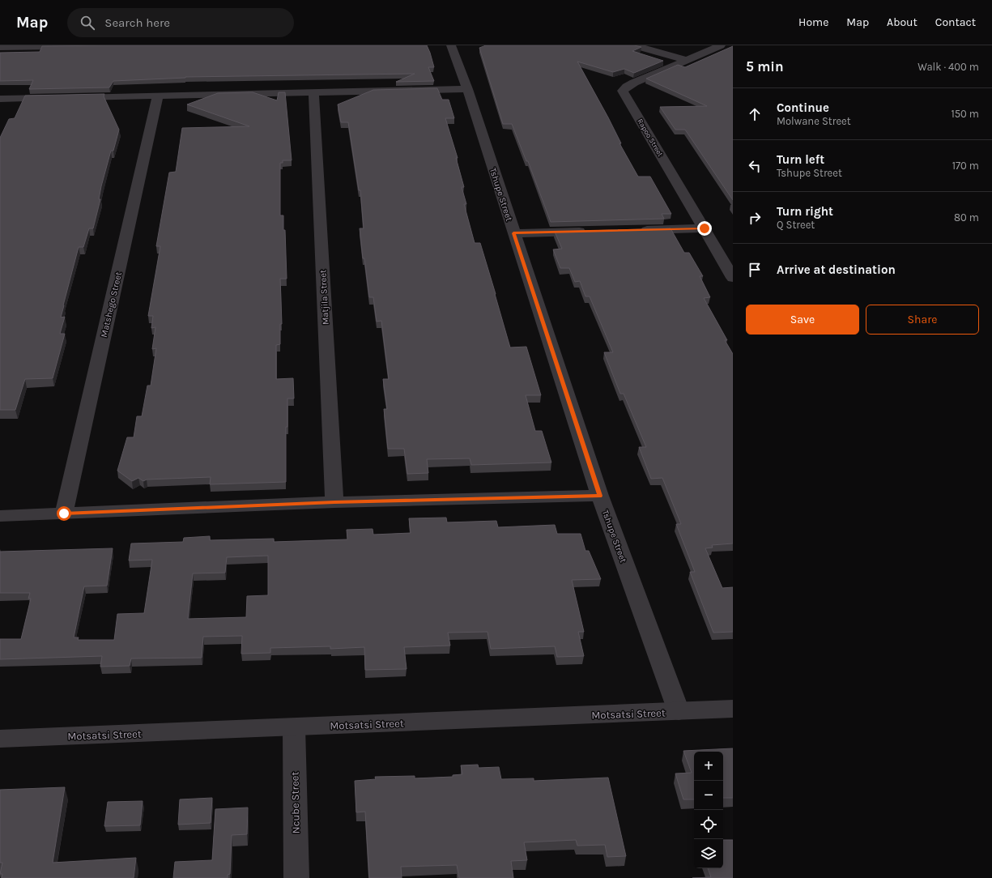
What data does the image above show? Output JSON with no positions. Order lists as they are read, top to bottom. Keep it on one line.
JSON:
{"streets":{"street":["Rapoo Street","Tshupe Street","Matjila Street","Matshego Street","Motsatsi Street","Ncube Street"]},"crossings":[["Tshupe Street","Motsatsi Street"],["Motsatsi Street","Ncube Street"]],"page":{"header":"Map","search":"Search here","nav":["Home","Map","About","Contact"],"heading":["5 min","Walk · 400 m"],"list":[["Continue","Molwane Street","150 m"],["Turn left","Tshupe Street","170 m"],["Turn right","Q Street","80 m"],"Arrive at destination"],"buttons":["Save","Share"],"map_buttons":["+","−"]}}
